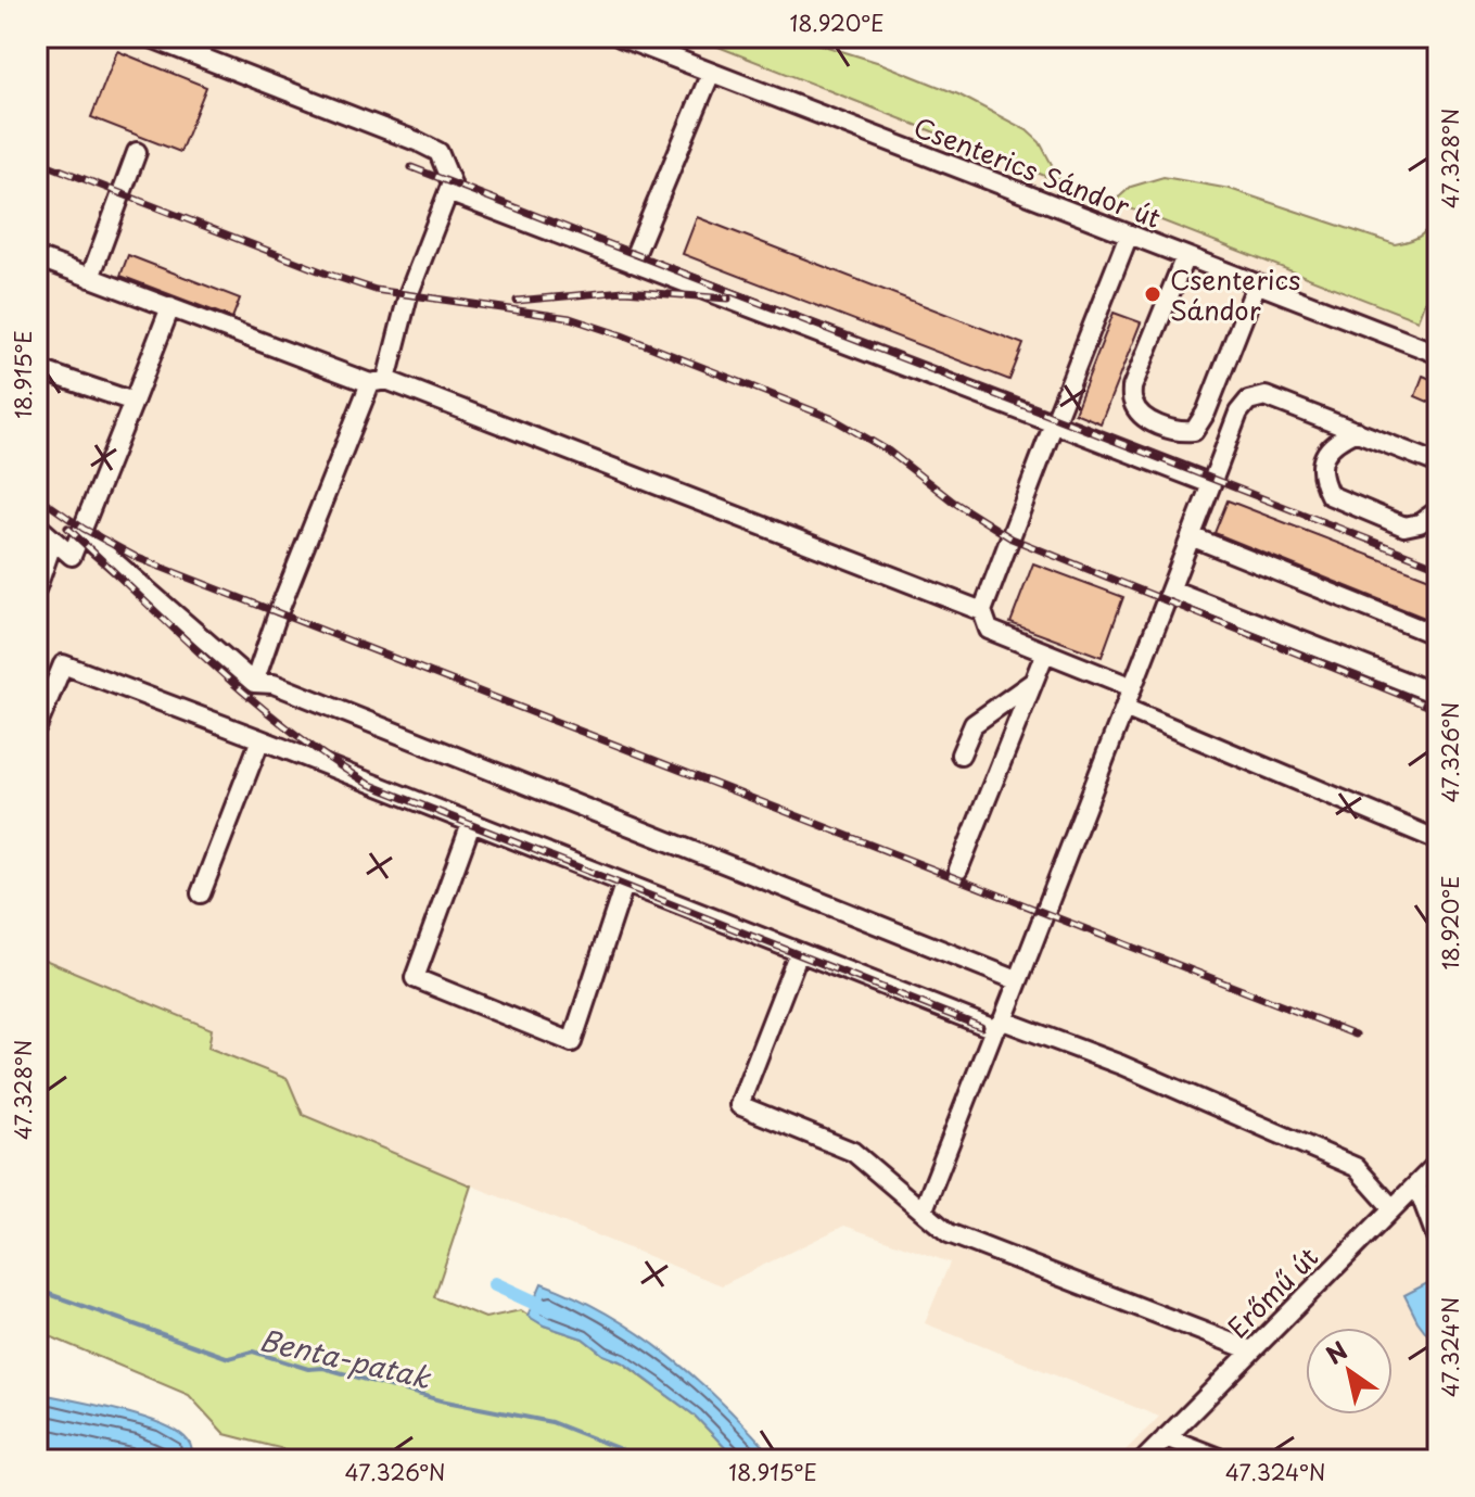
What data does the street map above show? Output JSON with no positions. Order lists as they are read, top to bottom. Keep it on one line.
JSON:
{"streets":{"street":["Csenterics Sándor út","Erőmű út"]},"water":["Benta-patak"],"places":["Csenterics Sándor"],"north":"top left","coordinates":["18.920°E","47.328°N","18.915°E","47.326°N","47.324°N"]}
